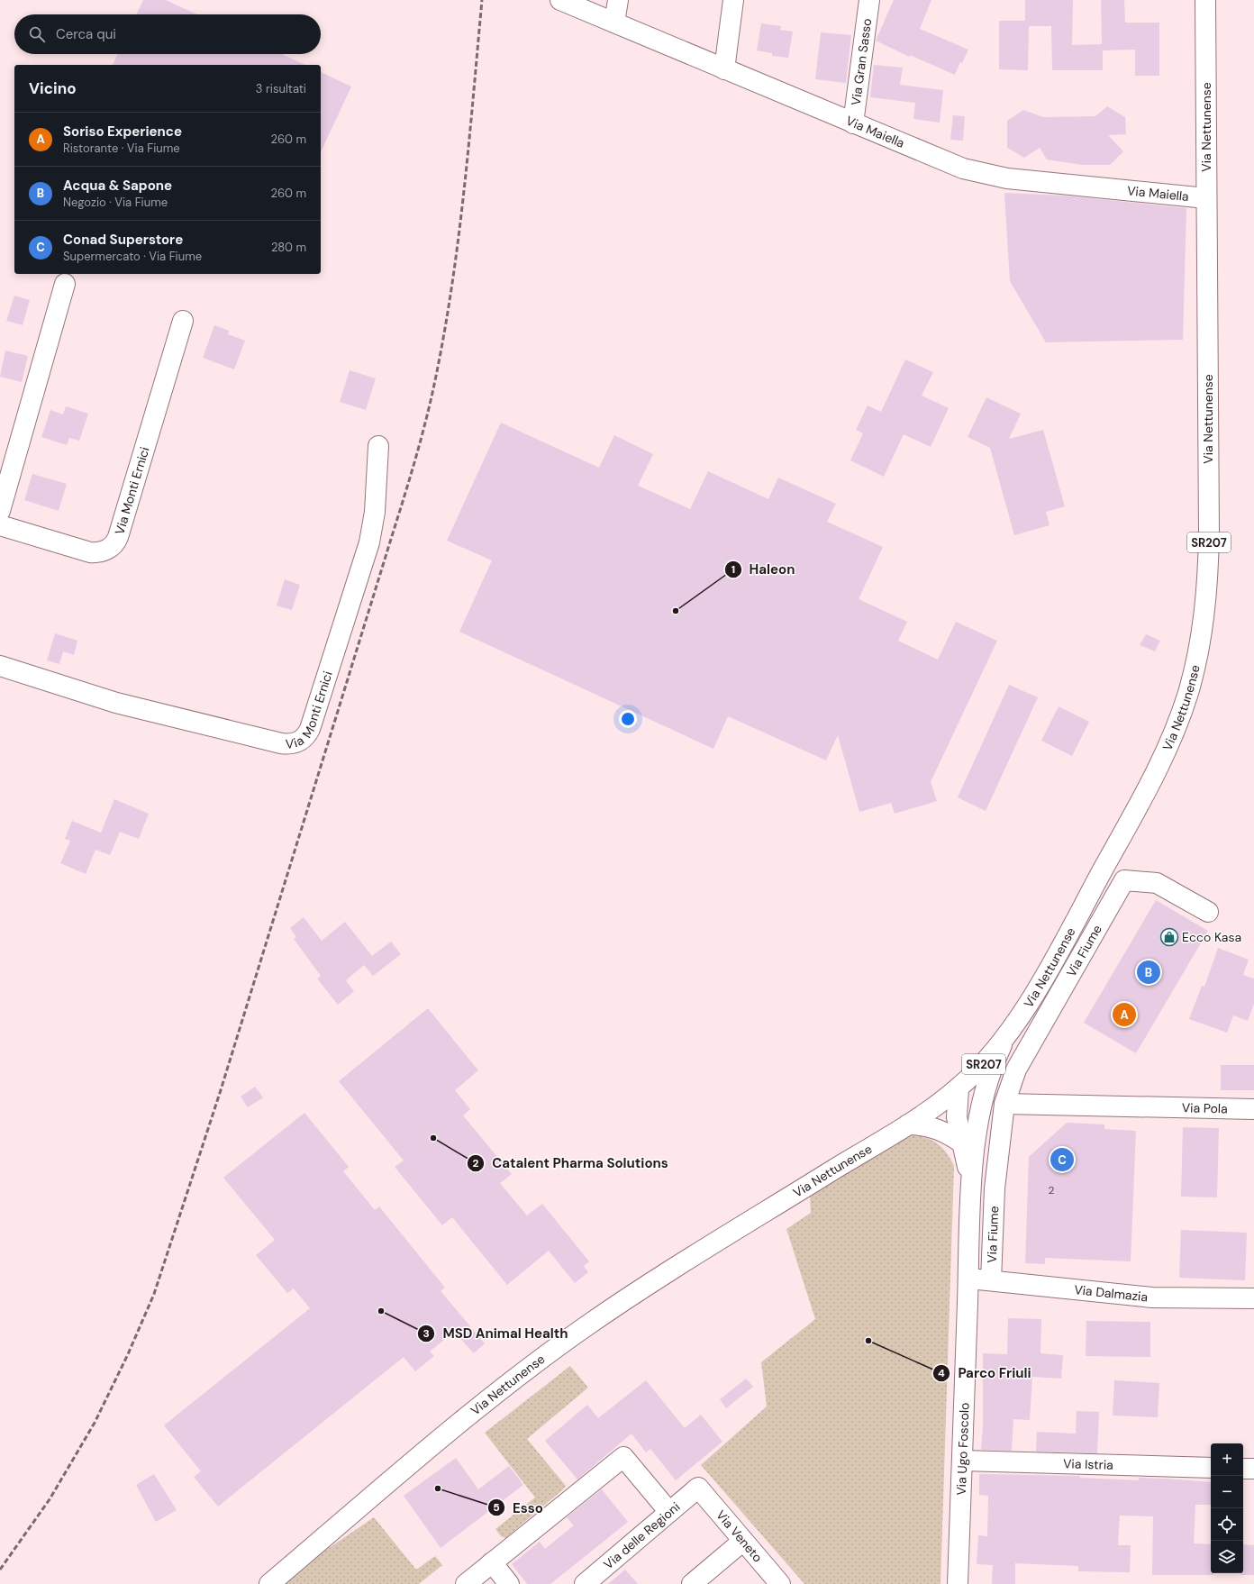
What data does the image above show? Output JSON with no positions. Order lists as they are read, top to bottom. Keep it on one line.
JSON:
{"streets":{"street":["Via Gran Sasso","Via Nettunense","Via Maiella","Via Monti Ernici","SR207","Via Fiume","Via Pola","Via Dalmazia","Via Ugo Foscolo","Via Istria","Via delle Regioni","Via Veneto"]},"crossings":[["Via Gran Sasso","Via Maiella"],["Via Nettunense","Via Maiella"],["Via Nettunense","Via Ugo Foscolo"],["Via Fiume","Via Pola"],["Via Fiume","Via Dalmazia"],["Via Dalmazia","Via Ugo Foscolo"],["Via Ugo Foscolo","Via Istria"],["Via delle Regioni","Via Veneto"]],"places":{"other":["Haleon","Catalent Pharma Solutions","MSD Animal Health","Parco Friuli","Esso"],"shop":["Ecco Kasa"]},"house_numbers":["2"],"page":{"search":"Cerca qui","heading":["Vicino","3 risultati"],"list":[{"mark":"A","name":"Soriso Experience","note":"Ristorante · Via Fiume","value":"260 m"},{"mark":"B","name":"Acqua & Sapone","note":"Negozio · Via Fiume","value":"260 m"},{"mark":"C","name":"Conad Superstore","note":"Supermercato · Via Fiume","value":"280 m"}],"pins":["B","A","C"],"map_buttons":["+","−"]}}
